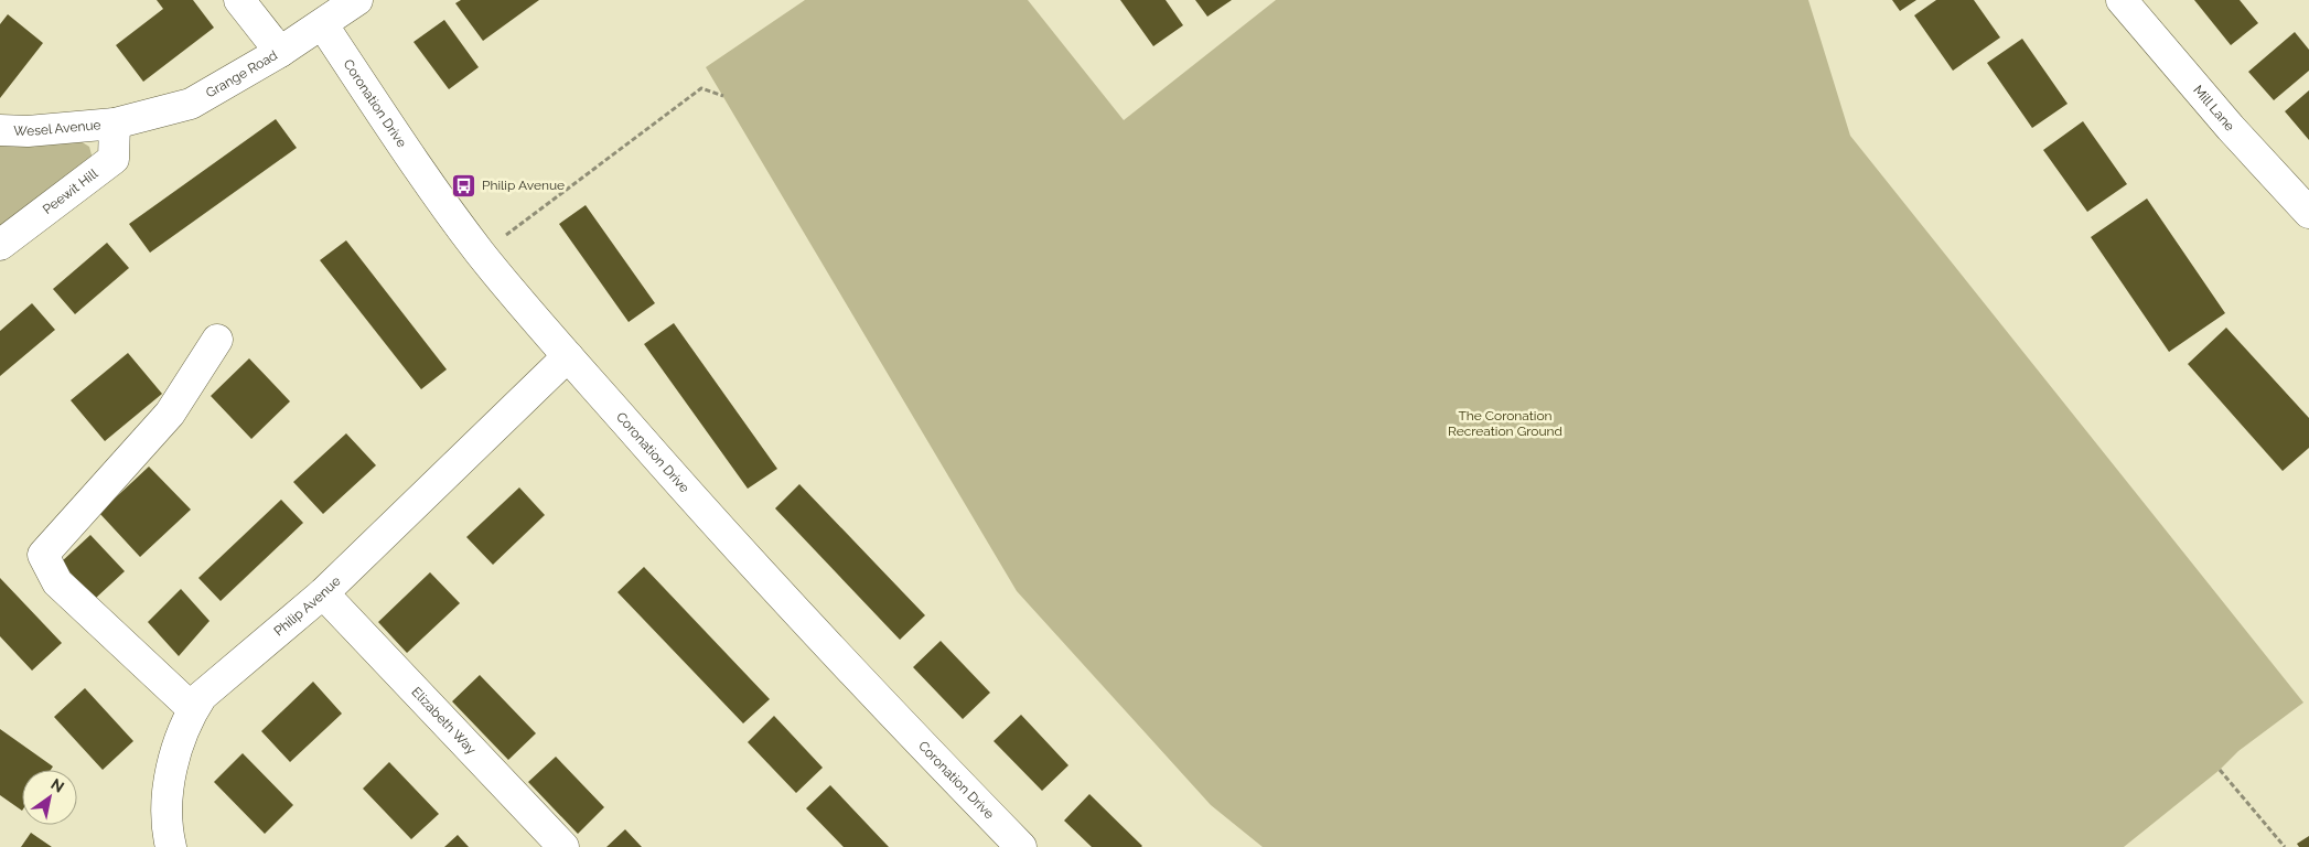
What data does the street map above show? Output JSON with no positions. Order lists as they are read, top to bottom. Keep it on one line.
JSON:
{"streets":{"street":["Grange Road","Coronation Drive","Mill Lane","Wesel Avenue","Peewit Hill","Philip Avenue","Elizabeth Way"]},"crossings":[["Grange Road","Coronation Drive"],["Grange Road","Wesel Avenue"],["Grange Road","Peewit Hill"],["Coronation Drive","Philip Avenue"],["Wesel Avenue","Peewit Hill"],["Philip Avenue","Elizabeth Way"]],"parks":["The Coronation Recreation Ground"],"places":{"bus stop":["Philip Avenue"]},"north":"top right"}
